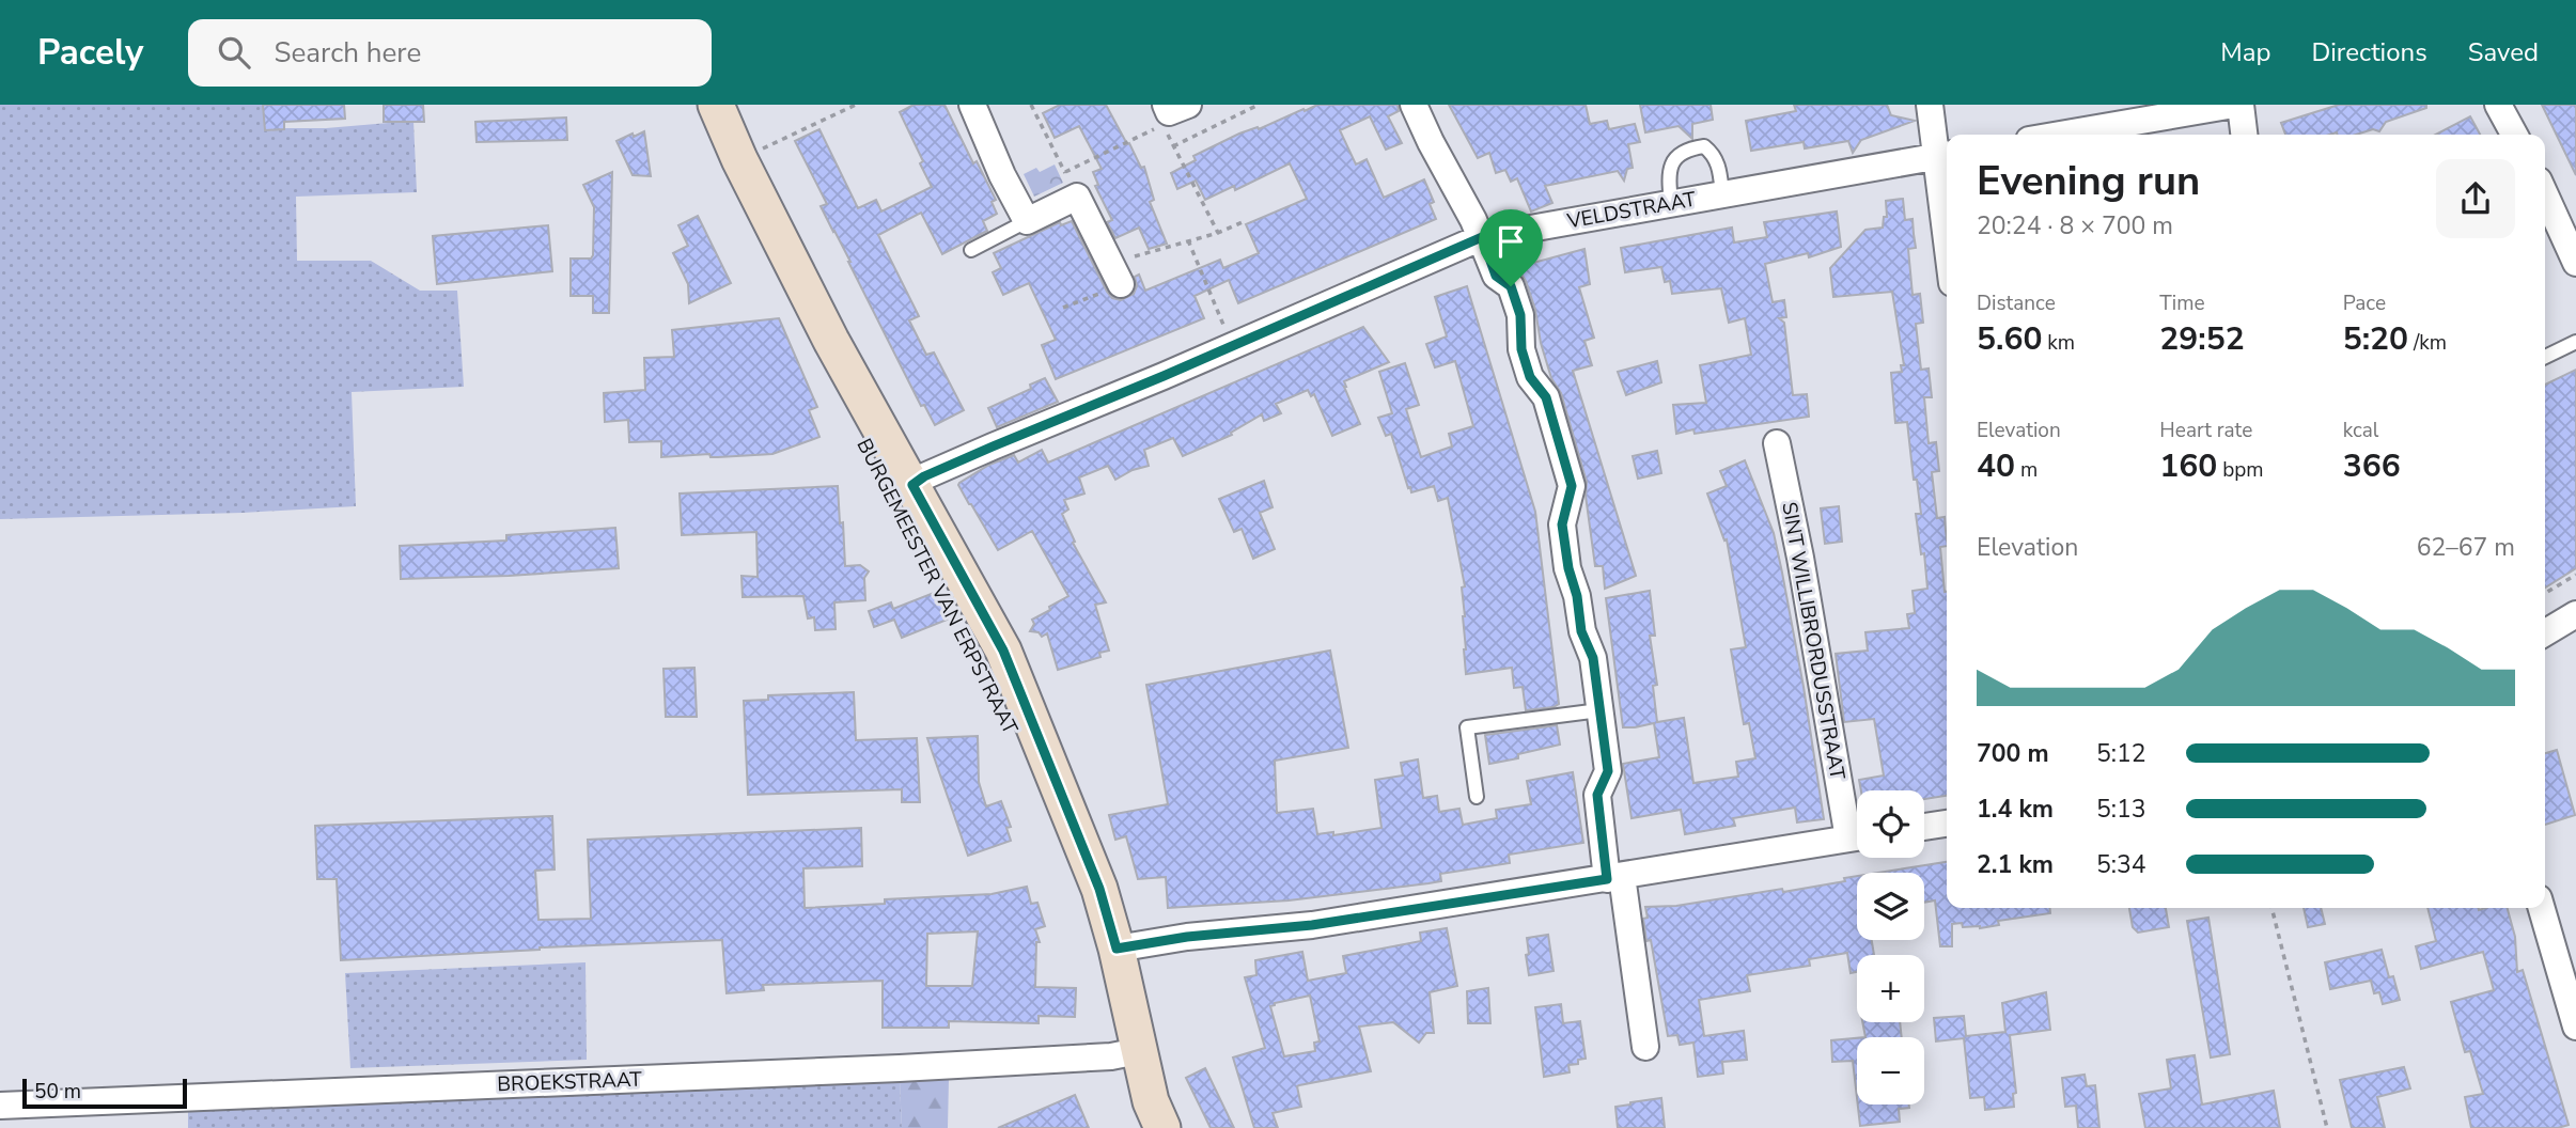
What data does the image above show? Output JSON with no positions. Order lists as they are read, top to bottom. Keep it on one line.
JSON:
{"streets":{"street":["VELDSTRAAT","BURGEMEESTER VAN ERPSTRAAT","SINT WILLIBRORDUSSTRAAT","BROEKSTRAAT"]},"crossings":[["VELDSTRAAT","BURGEMEESTER VAN ERPSTRAAT"],["BURGEMEESTER VAN ERPSTRAAT","SINT WILLIBRORDUSSTRAAT"],["BURGEMEESTER VAN ERPSTRAAT","BROEKSTRAAT"]],"scale_bar":"50 m","page":{"header":"Pacely","search":"Search here","nav":["Map","Directions","Saved"],"heading":["Evening run","20:24 · 8 × 700 m"],"stats":[["Distance","5.60 km"],["Time","29:52"],["Pace","5:20 /km"],["Elevation","40 m"],["Heart rate","160 bpm"],["kcal","366"]],"chart":["Elevation","62–67 m"],"list":[{"name":"700 m","note":"5:12"},{"name":"1.4 km","note":"5:13"},{"name":"2.1 km","note":"5:34"}],"map_buttons":["+","−"],"scale":"50 m"}}
